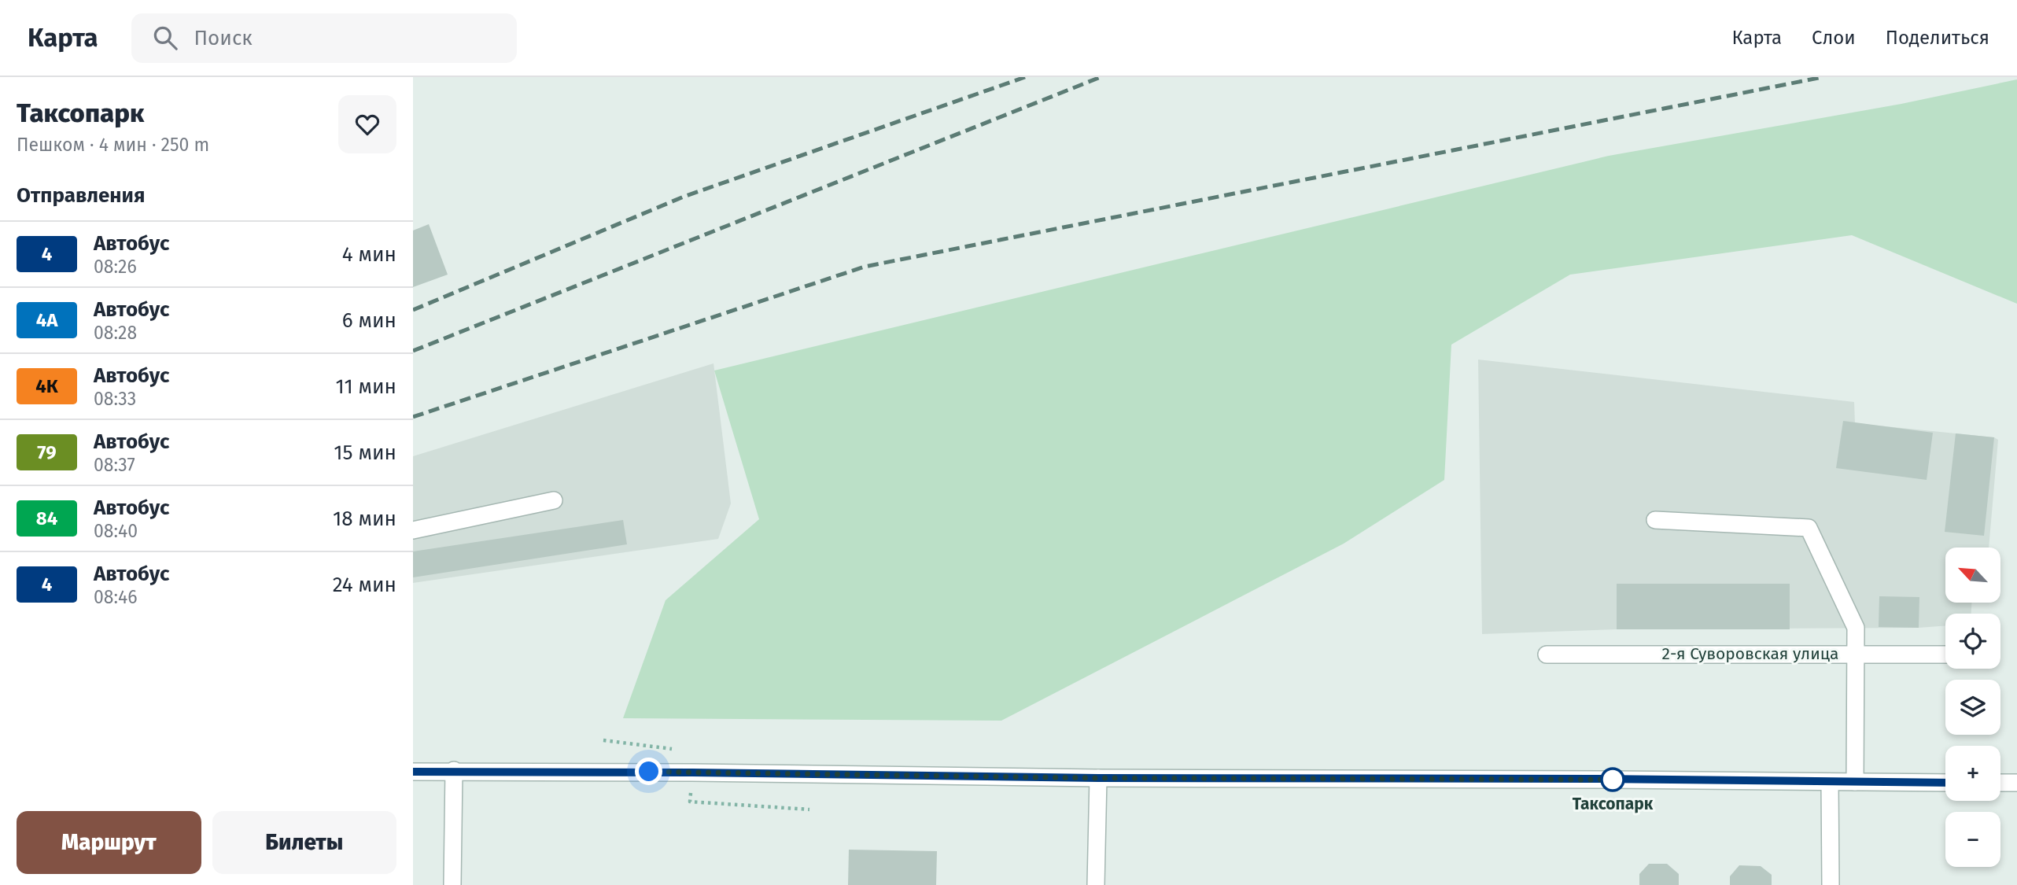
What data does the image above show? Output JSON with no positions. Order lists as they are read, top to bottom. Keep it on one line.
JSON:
{"streets":{"street":["2-я Суворовская улица"]},"places":["Таксопарк"],"lines":["bus line 4"],"north":"top left","page":{"header":"Карта","search":"Поиск","nav":["Карта","Слои","Поделиться"],"heading":[["Таксопарк","Пешком · 4 мин · 250 m"],"Отправления"],"list":[{"mark":"4","name":"Автобус","note":"08:26","value":"4 мин"},{"mark":"4А","name":"Автобус","note":"08:28","value":"6 мин"},{"mark":"4К","name":"Автобус","note":"08:33","value":"11 мин"},{"mark":"79","name":"Автобус","note":"08:37","value":"15 мин"},{"mark":"84","name":"Автобус","note":"08:40","value":"18 мин"},{"mark":"4","name":"Автобус","note":"08:46","value":"24 мин"}],"map_buttons":["+","−"],"buttons":["Маршрут","Билеты"]}}
